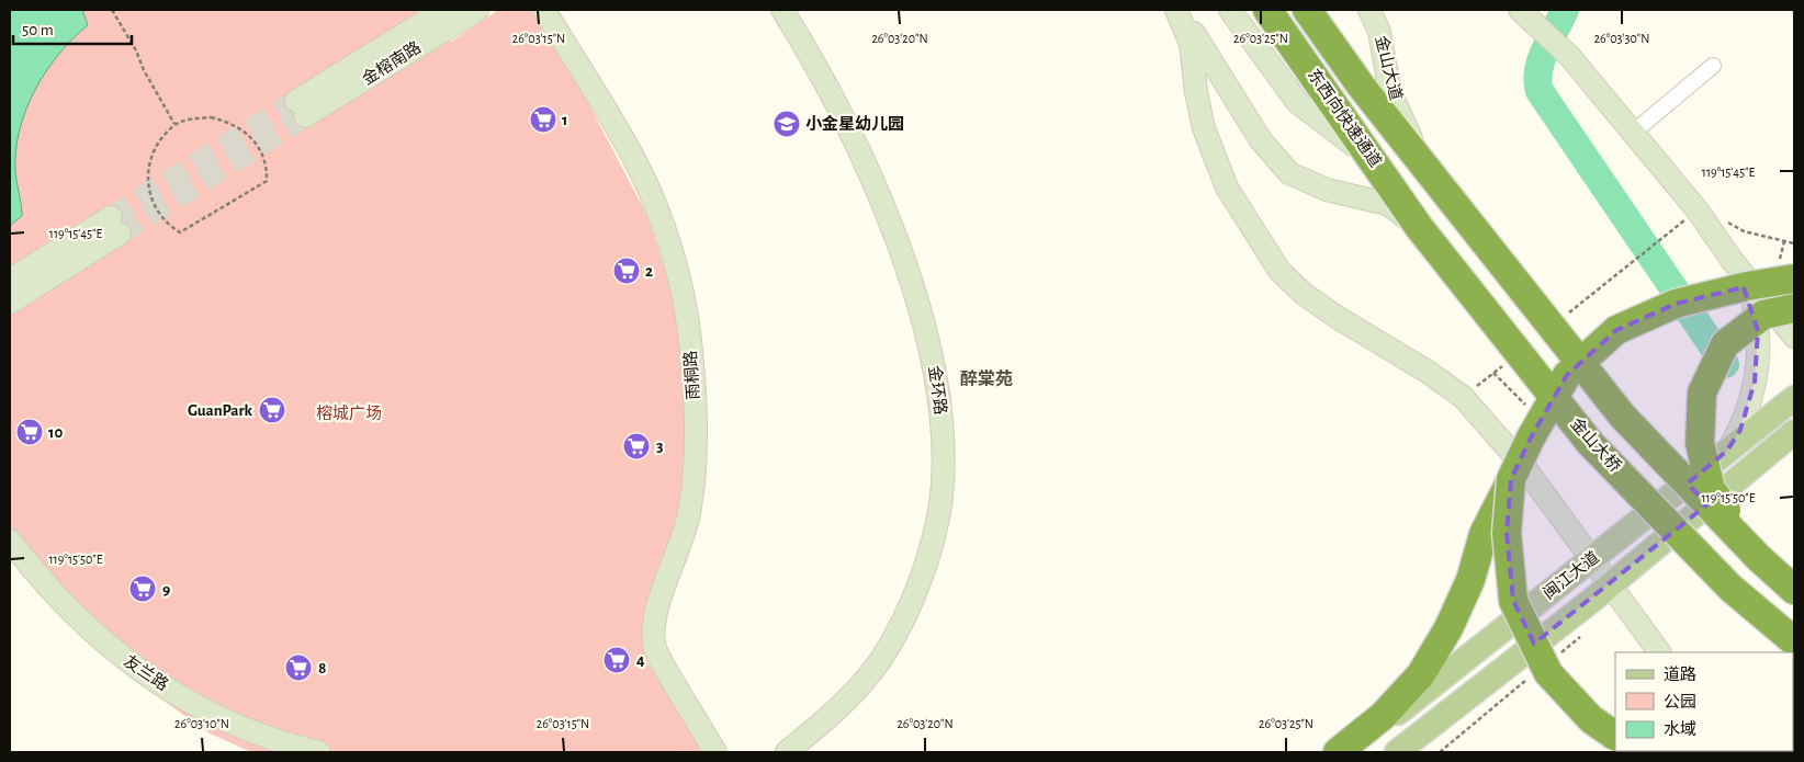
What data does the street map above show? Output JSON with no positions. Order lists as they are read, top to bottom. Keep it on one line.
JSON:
{"streets":{"highway":["东西向快速通道","金山大桥"],"main road":["金榕南路","金山大道","雨桐路","金环路","闽江大道","友兰路"]},"crossings":[["金山大道","东西向快速通道"],["东西向快速通道","金山大桥"]],"districts":["醉棠苑"],"parks":["榕城广场"],"places":{"supermarket":["1","2","GuanPark","10","3","9","4","8"],"school or university":["小金星幼儿园"]},"legend":["道路","公园","水域"],"scale_bar":"50 m","coordinates":["26°03'15\"N","26°03'20\"N","26°03'25\"N","26°03'30\"N","119°15'45\"E","119°15'50\"E","26°03'10\"N"]}
